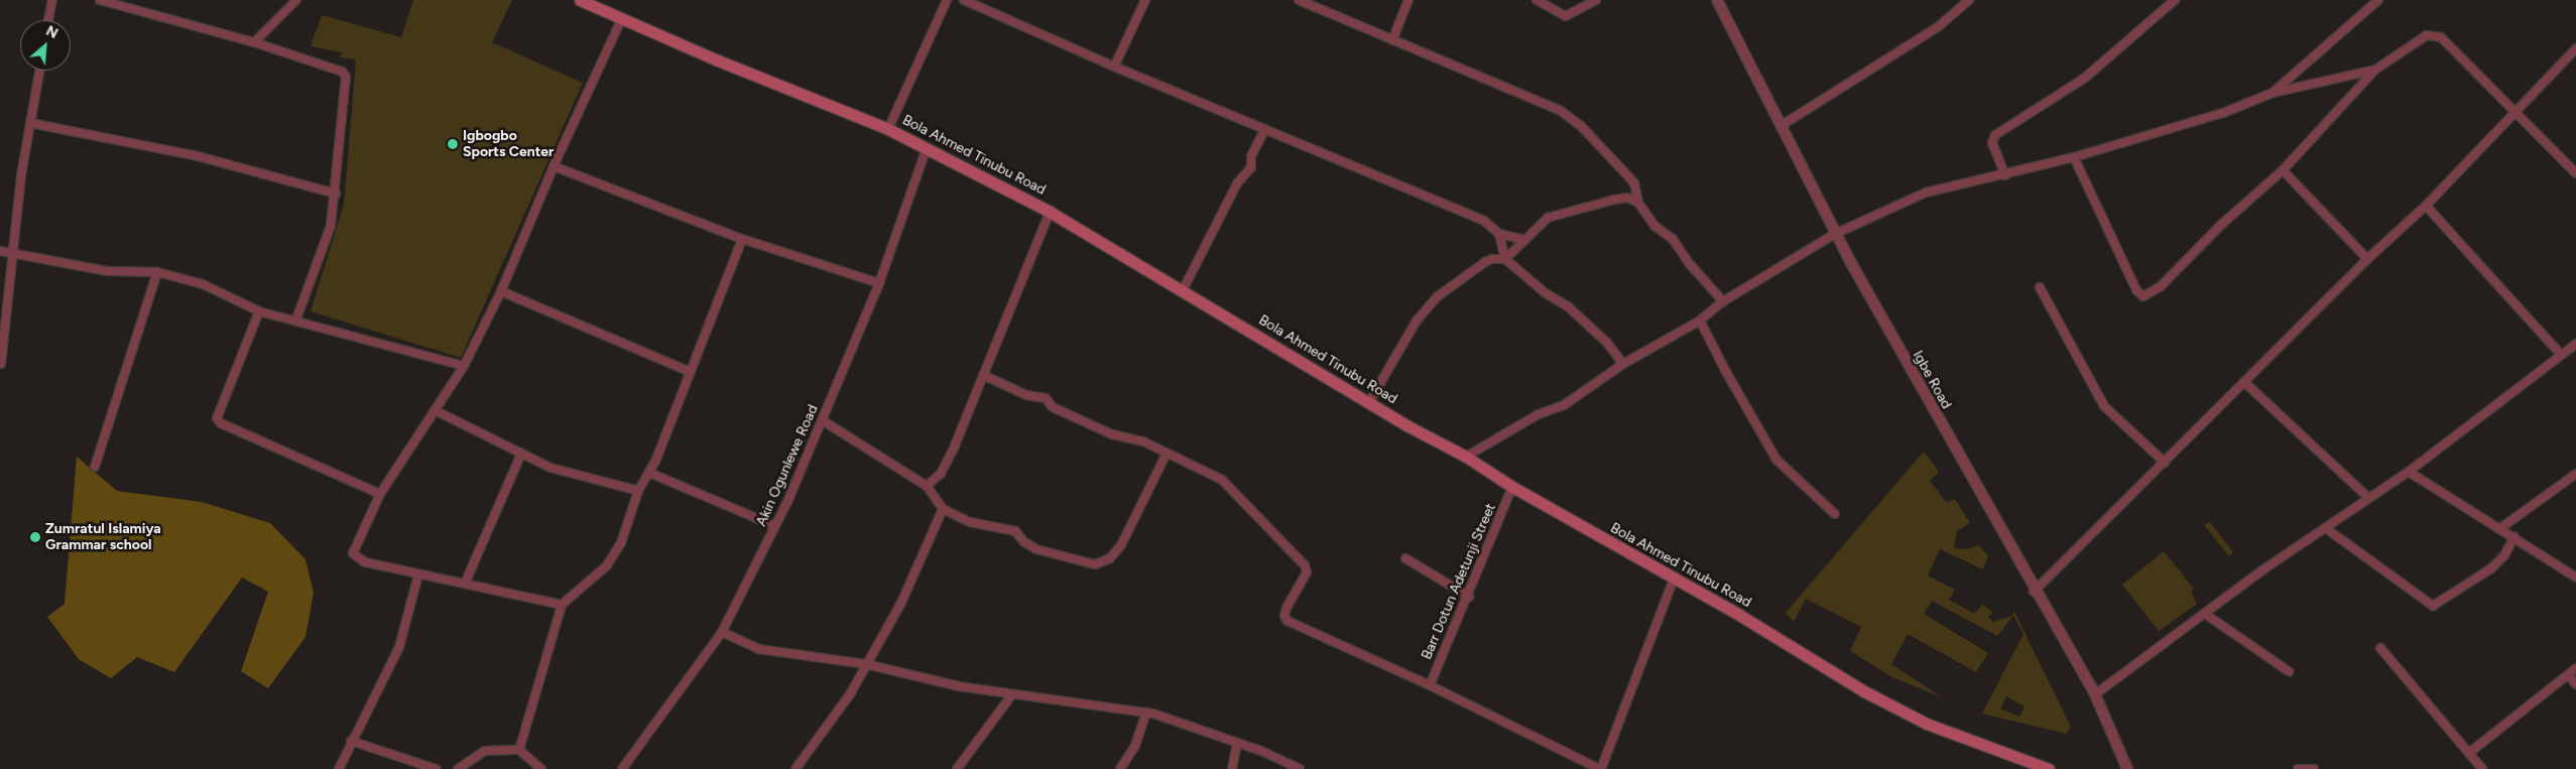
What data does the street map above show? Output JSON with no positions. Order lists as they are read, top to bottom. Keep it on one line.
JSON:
{"streets":{"main road":["Bola Ahmed Tinubu Road"],"street":["Igbe Road","Akin Ogunlewe Road","Barr Dotun Adetunji Street"]},"crossings":[["Bola Ahmed Tinubu Road","Akin Ogunlewe Road"],["Bola Ahmed Tinubu Road","Barr Dotun Adetunji Street"]],"places":["Igbogbo Sports Center","Zumratul Islamiya Grammar school"],"north":"top right"}
